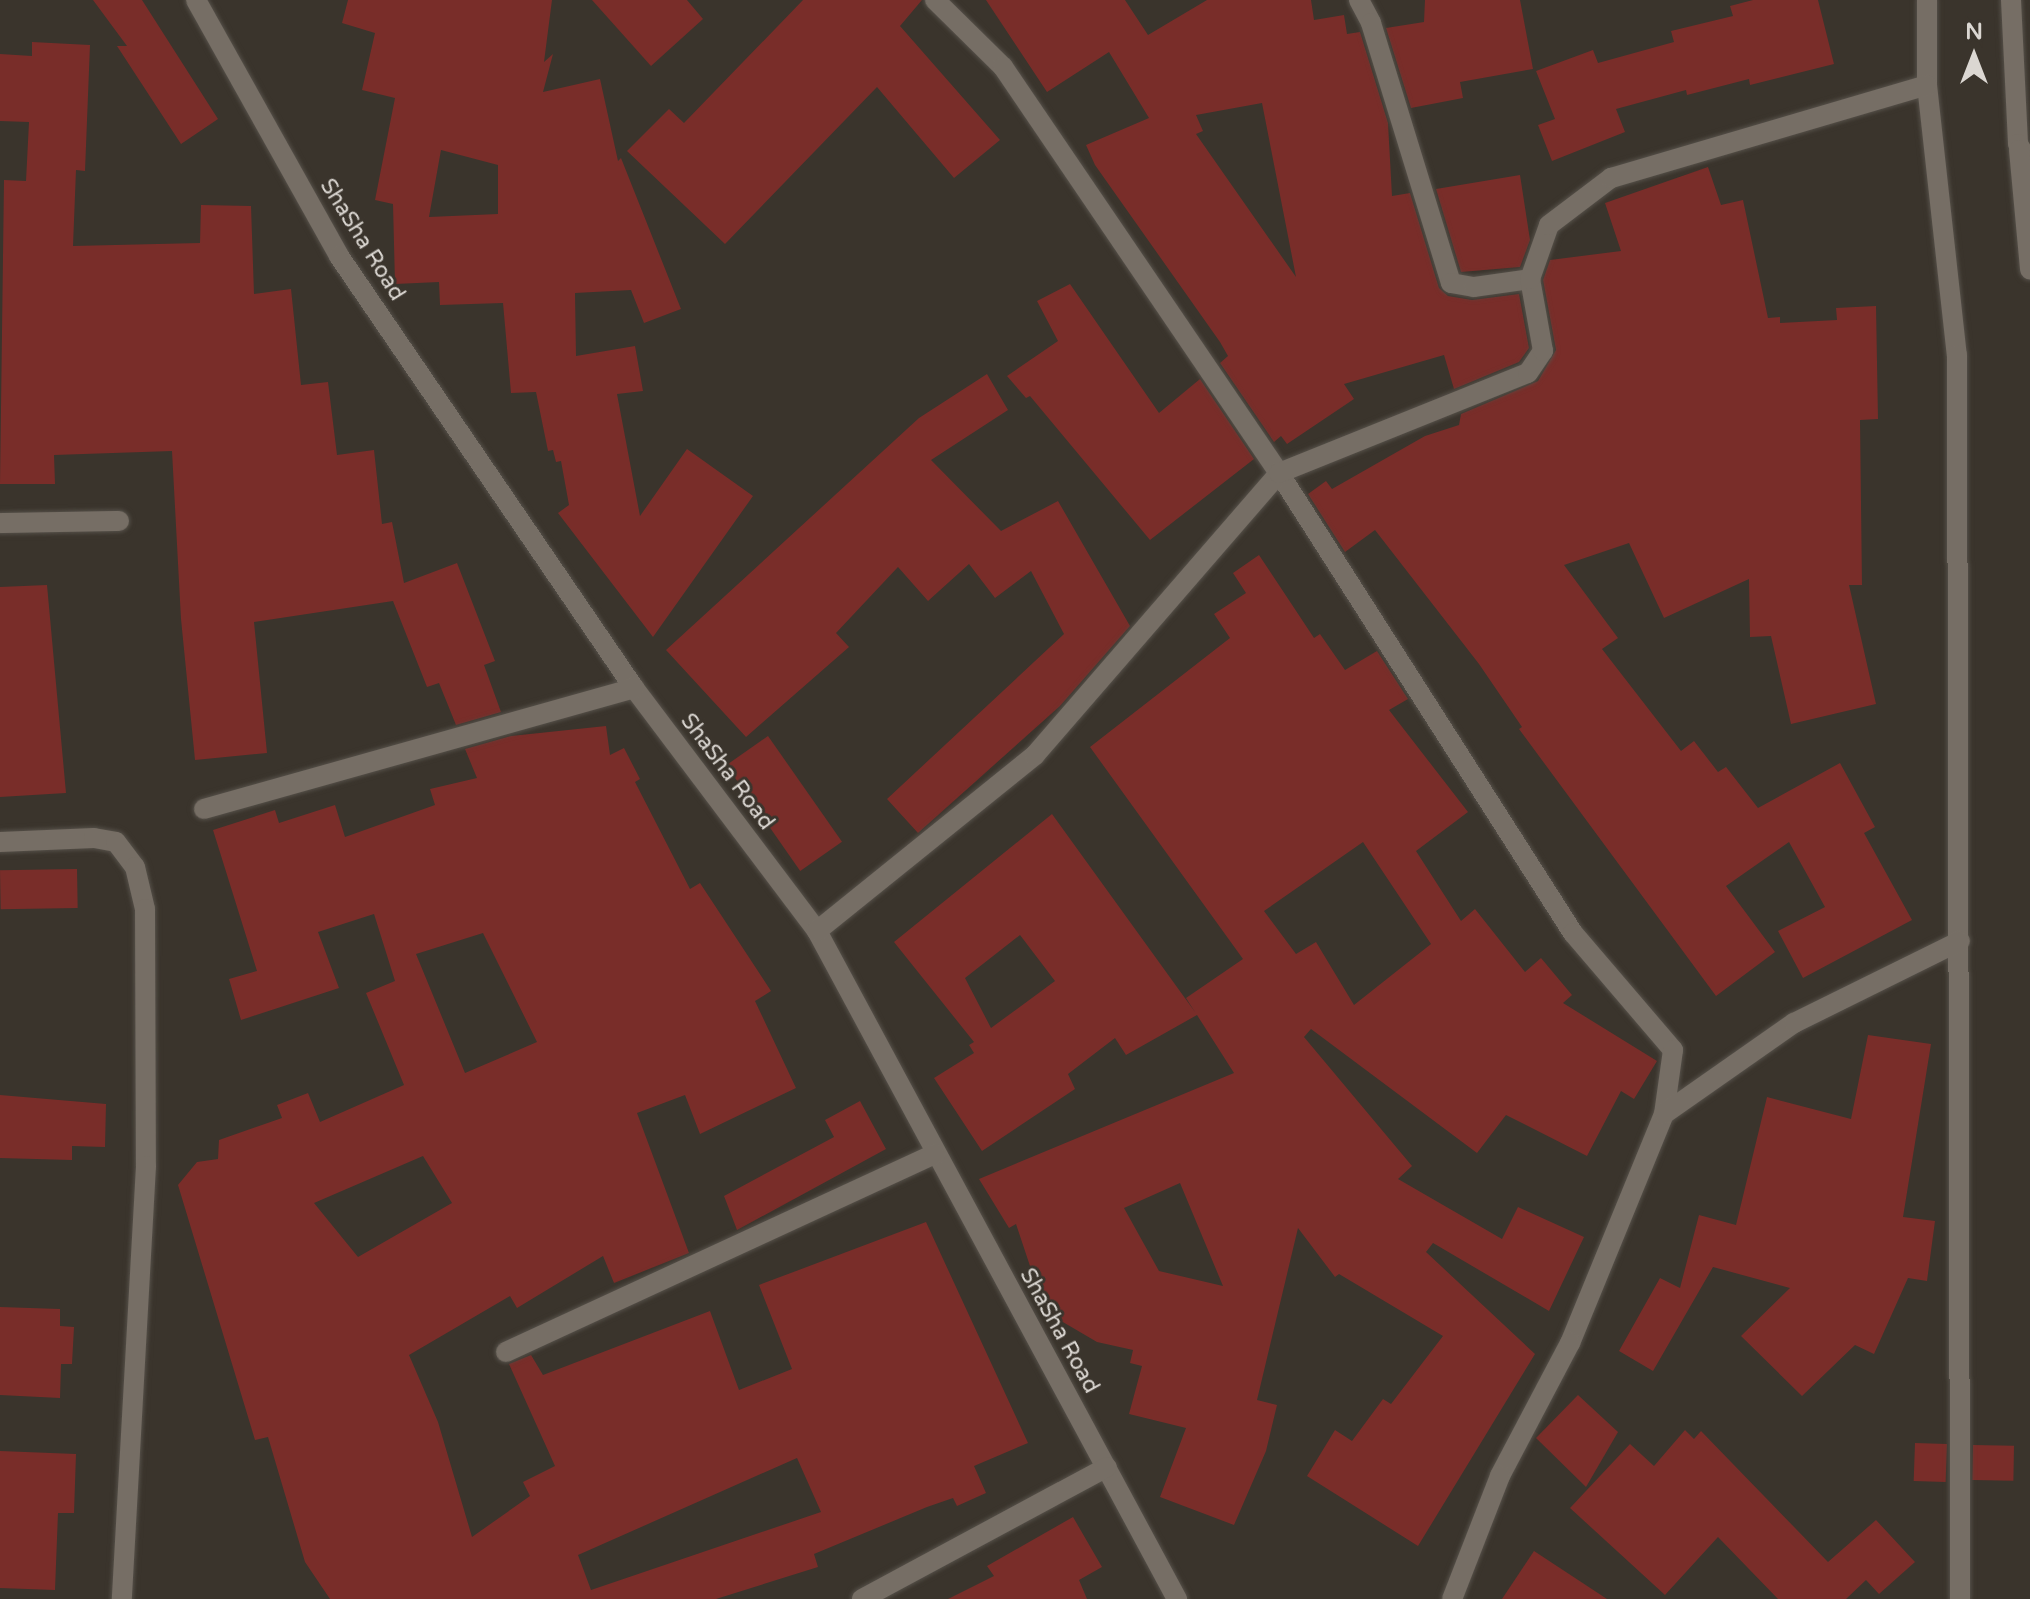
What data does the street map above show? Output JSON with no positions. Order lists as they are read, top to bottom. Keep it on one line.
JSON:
{"streets":{"street":["ShaSha Road"]},"north":"top"}
